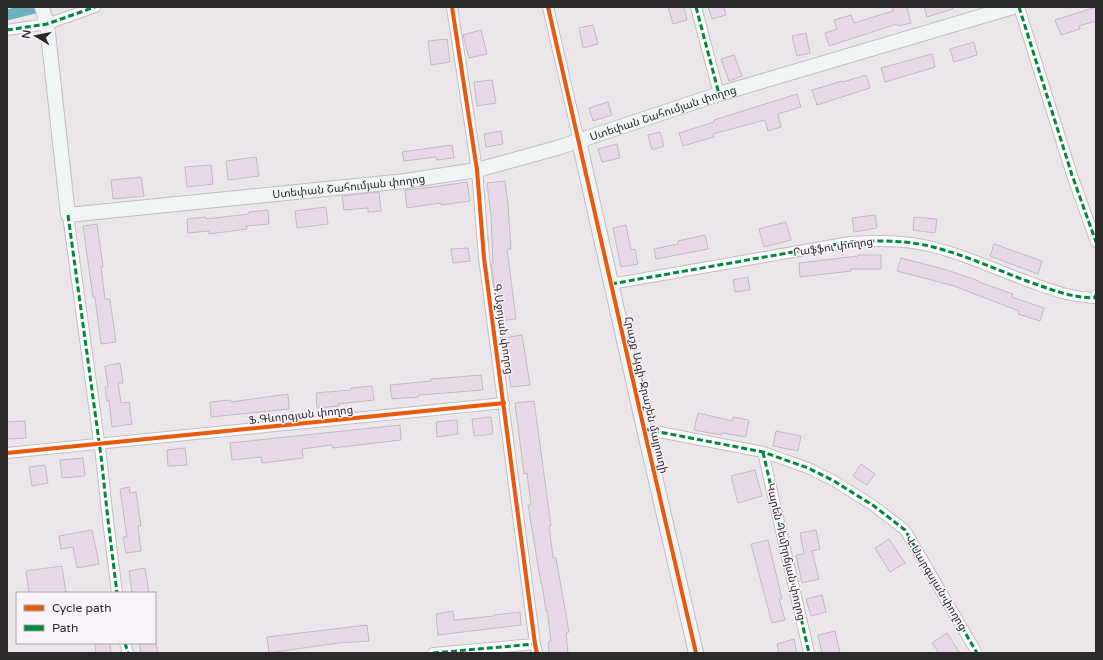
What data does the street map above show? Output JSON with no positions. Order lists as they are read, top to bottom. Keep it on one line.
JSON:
{"streets":{"main road":["Ստեփան Շահումյան փողոց","Հրաշք Այգի-Ջրաշեն մայրուղի"],"street":["Րաֆֆու փողոց","Գ.Աջոյան փողոց","Ֆ.Գևորգյան փողոց","Կարեն Դեմիրճյան փողոց","Վ.Սարգսյան փողոց"]},"crossings":[["Ստեփան Շահումյան փողոց","Գ.Աջոյան փողոց"],["Ստեփան Շահումյան փողոց","Հրաշք Այգի-Ջրաշեն մայրուղի"],["Րաֆֆու փողոց","Հրաշք Այգի-Ջրաշեն մայրուղի"],["Գ.Աջոյան փողոց","Ֆ.Գևորգյան փողոց"],["Հրաշք Այգի-Ջրաշեն մայրուղի","Վ.Սարգսյան փողոց"],["Կարեն Դեմիրճյան փողոց","Վ.Սարգսյան փողոց"]],"legend":["Cycle path","Path"],"north":"left"}
